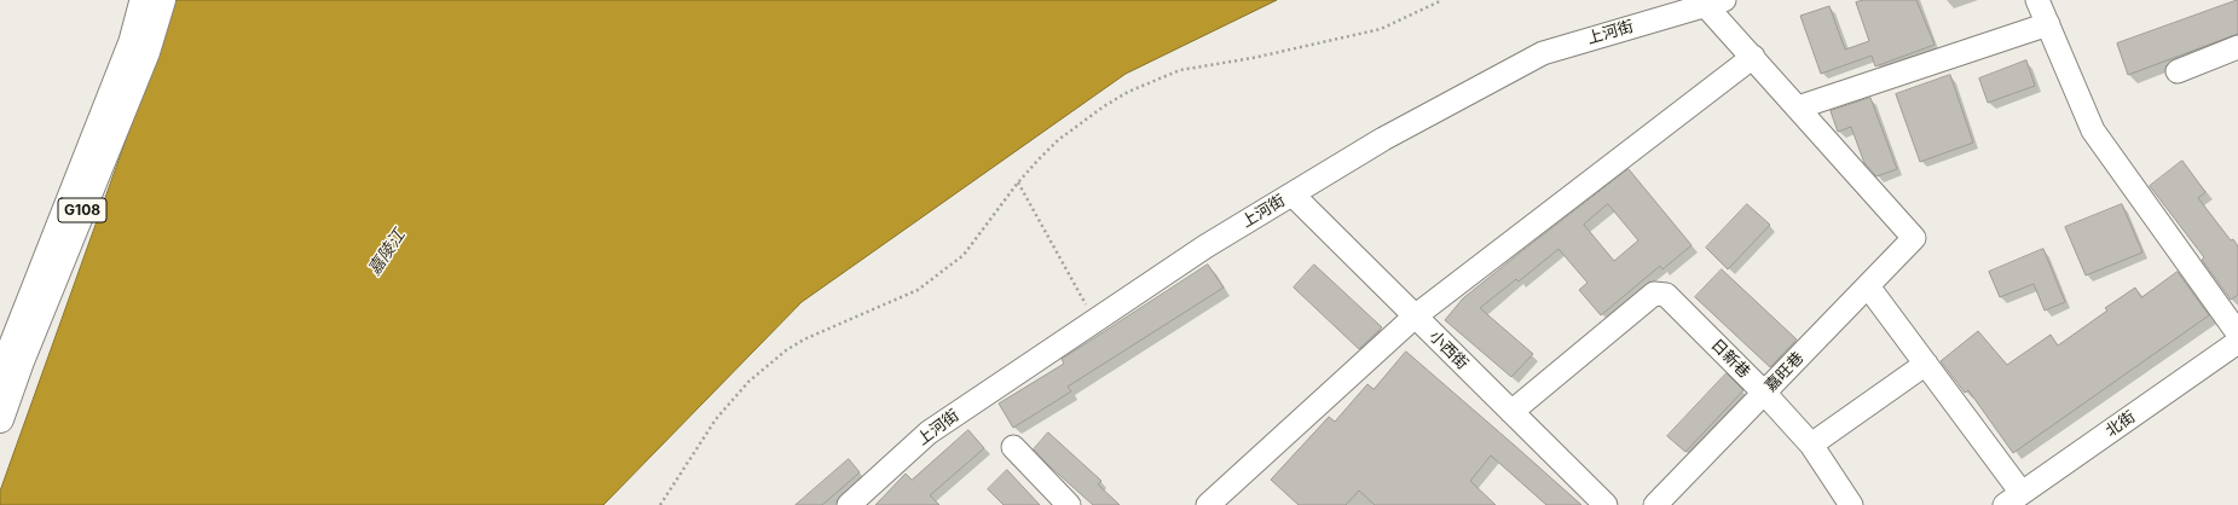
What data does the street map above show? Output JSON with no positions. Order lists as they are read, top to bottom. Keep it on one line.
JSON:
{"streets":{"highway":["G108"],"street":["上河街","小西街","日新巷","嘉旺巷","北街"]},"crossings":[["上河街","小西街"],["小西街","日新巷"],["日新巷","嘉旺巷"]],"water":["嘉陵江"]}
